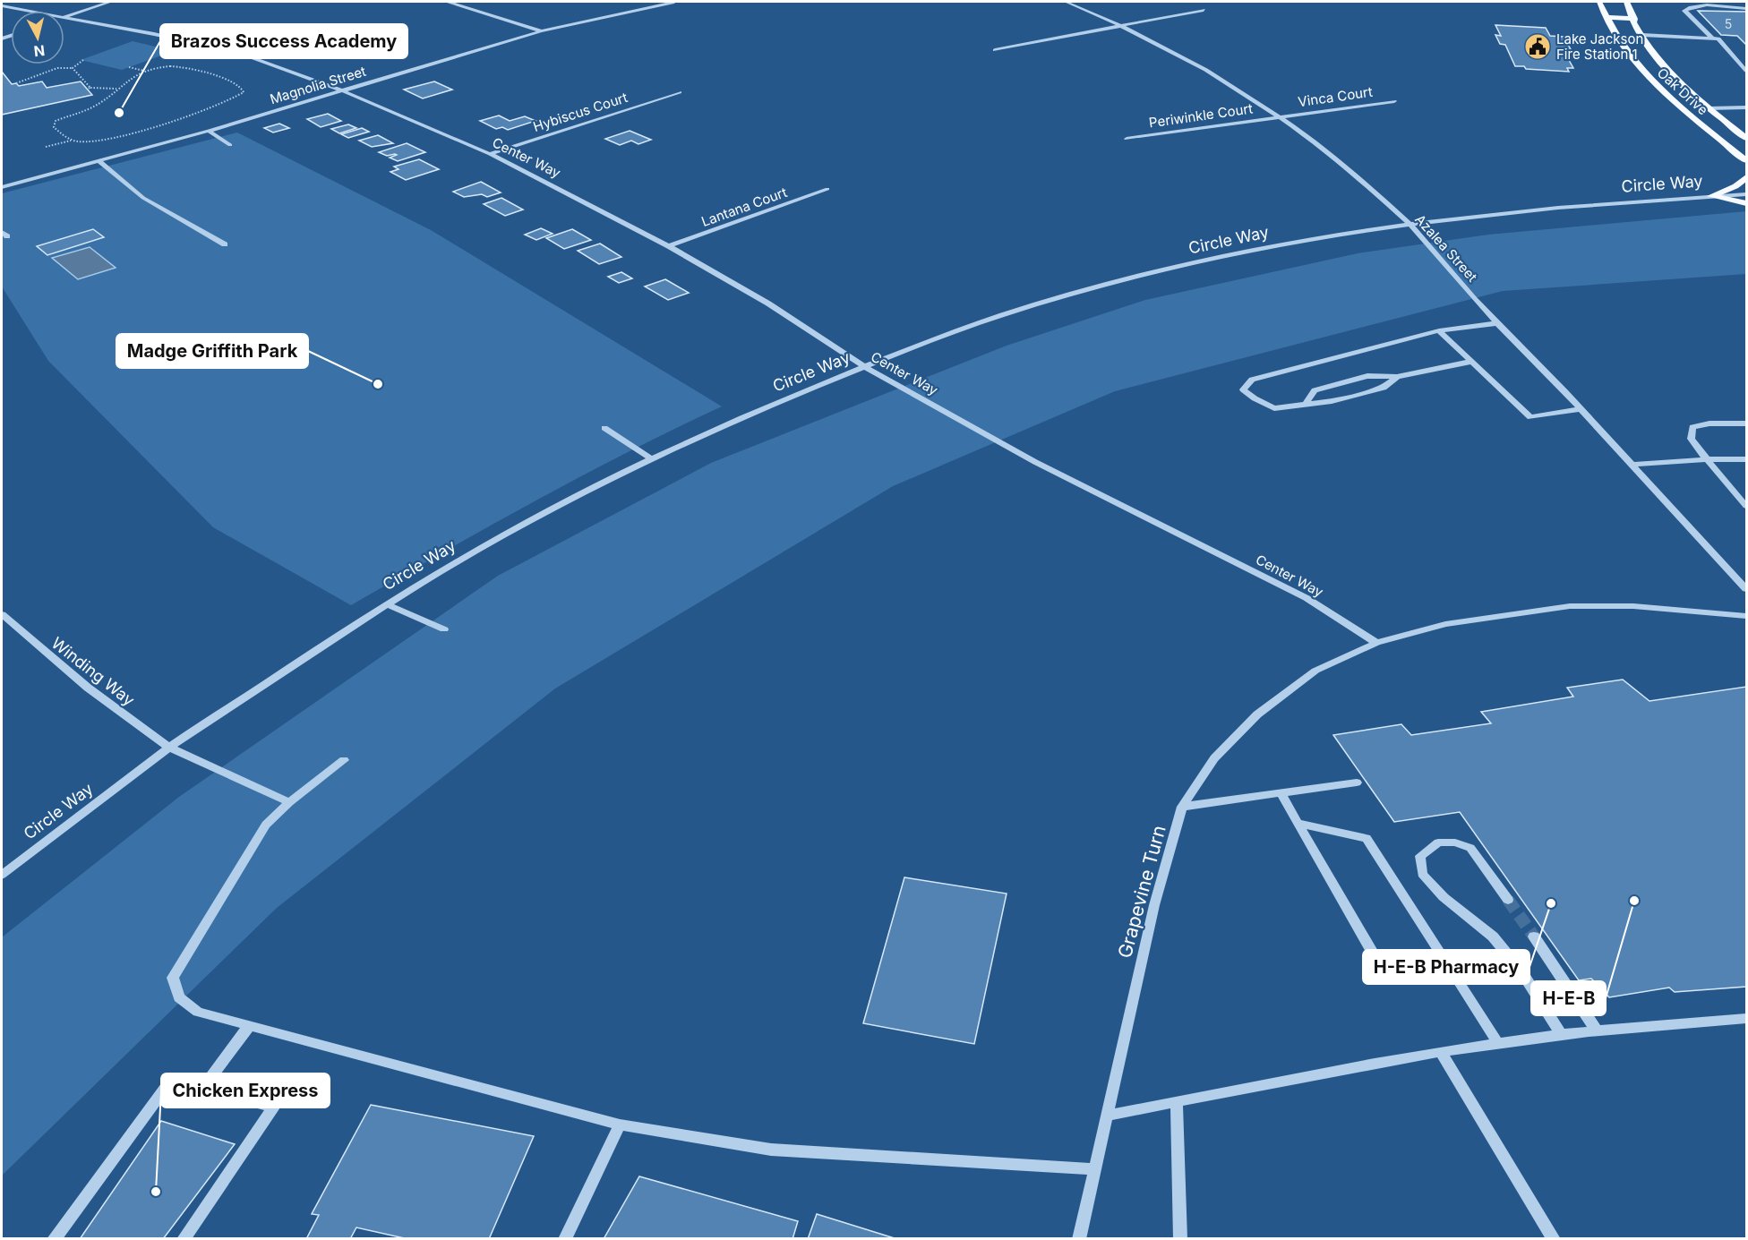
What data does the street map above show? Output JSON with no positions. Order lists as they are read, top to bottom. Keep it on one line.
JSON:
{"streets":{"main road":["Oak Drive"],"street":["Magnolia Street","Vinca Court","Hybiscus Court","Periwinkle Court","Center Way","Circle Way","Lantana Court","Azalea Street","Winding Way","Grapevine Turn"]},"crossings":[["Magnolia Street","Center Way"],["Vinca Court","Periwinkle Court"],["Vinca Court","Azalea Street"],["Hybiscus Court","Center Way"],["Periwinkle Court","Azalea Street"],["Center Way","Circle Way"],["Center Way","Lantana Court"],["Center Way","Grapevine Turn"],["Circle Way","Azalea Street"],["Circle Way","Winding Way"]],"places":{"public building":["Lake Jackson Fire Station 1"],"other":["Brazos Success Academy","Madge Griffith Park","H-E-B","H-E-B Pharmacy","Chicken Express"]},"house_numbers":["5"],"north":"bottom"}
